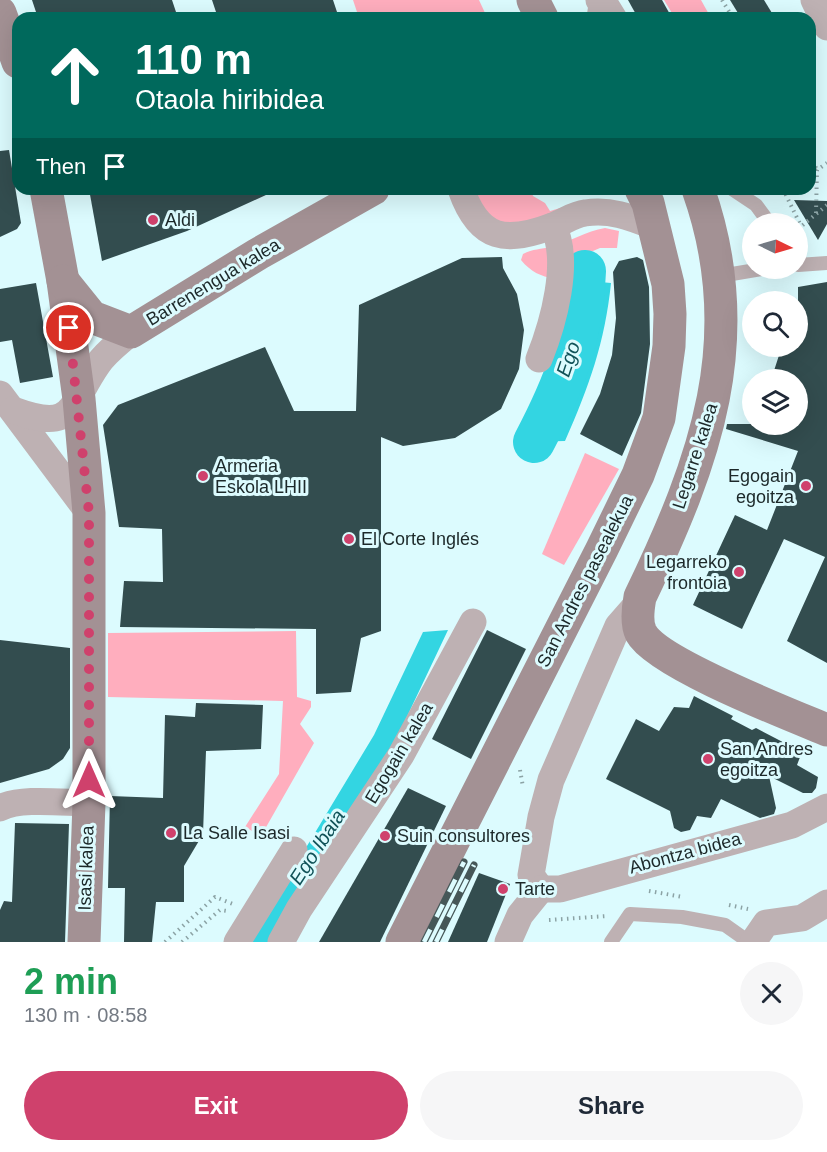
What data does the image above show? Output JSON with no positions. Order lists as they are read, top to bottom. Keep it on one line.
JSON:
{"streets":{"street":["Barrenengua kalea","Legarre kalea","San Andres pasealekua","Egogain kalea","Abontza bidea","Isasi kalea"]},"crossings":[["Barrenengua kalea","Isasi kalea"]],"water":["Ego","Ego Ibaia"],"places":["Aldi","Armeria Eskola LHII","Egogain egoitza","El Corte Inglés","Legarreko frontoia","San Andres egoitza","La Salle Isasi","Suin consultores","Tarte"],"north":"right","page":{"turn":["110 m","Otaola hiribidea"],"then":"Then","heading":["2 min","130 m · 08:58"],"buttons":["Exit","Share"]}}
